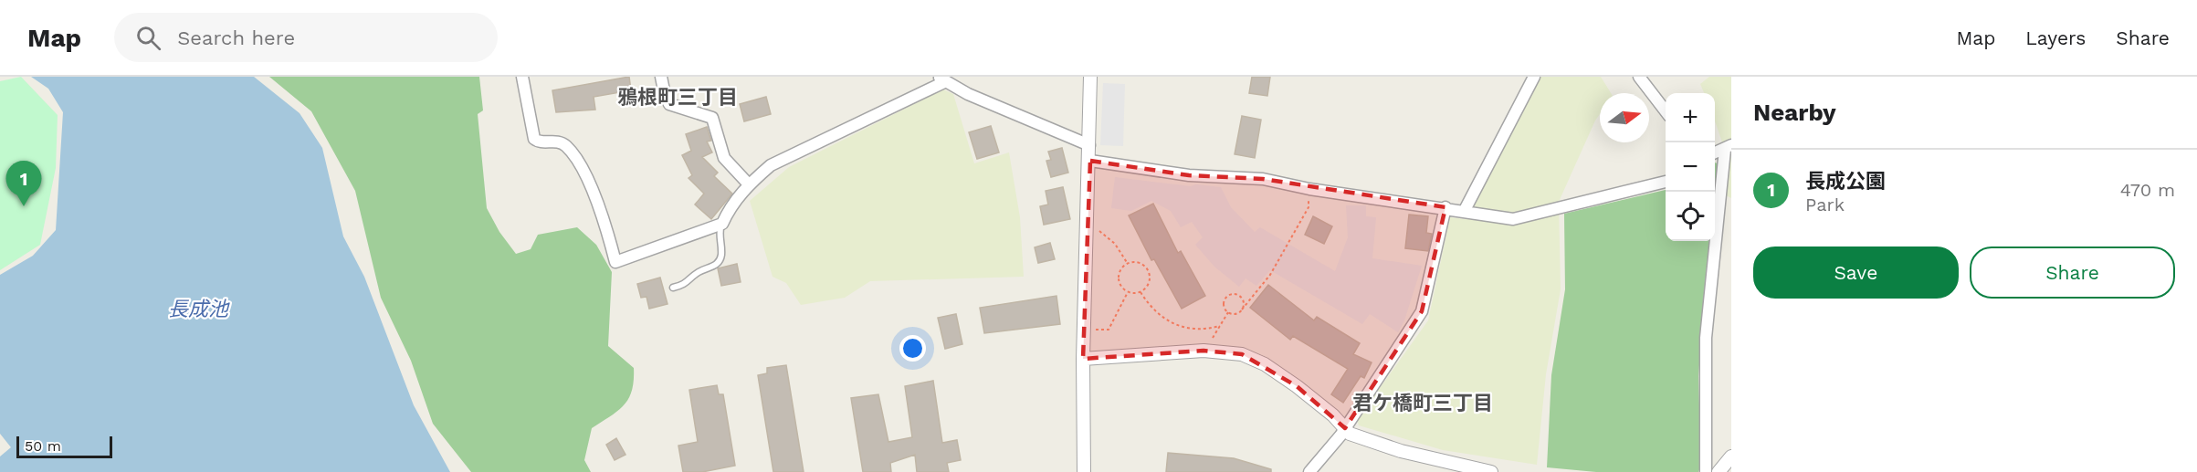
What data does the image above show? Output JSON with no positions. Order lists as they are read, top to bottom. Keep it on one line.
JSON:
{"districts":["鴉根町三丁目","君ケ橋町三丁目"],"water":["長成池"],"scale_bar":"50 m","north":"right","page":{"header":"Map","search":"Search here","nav":["Map","Layers","Share"],"heading":"Nearby","map_buttons":["+","−"],"list":[{"mark":"1","name":"長成公園","note":"Park","value":"470 m"}],"pins":"1","buttons":["Save","Share"],"scale":"50 m"}}
